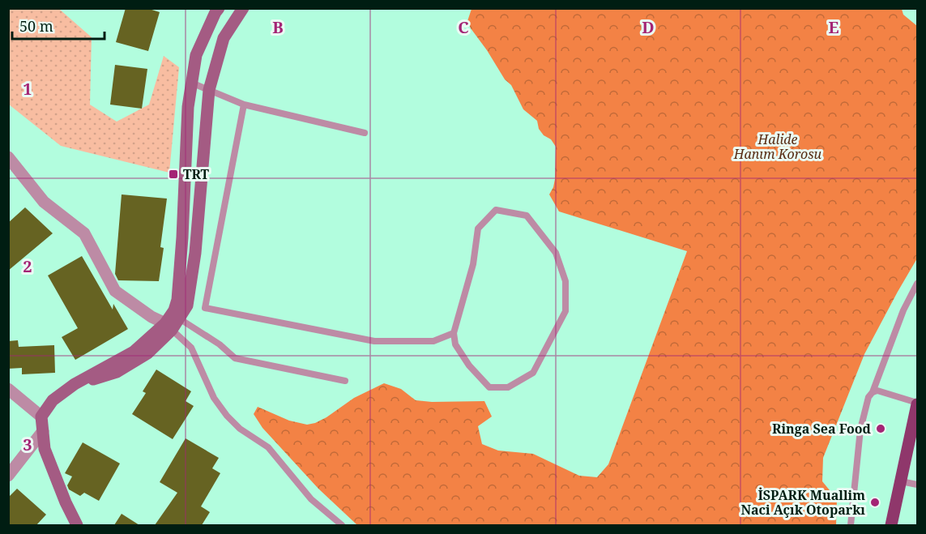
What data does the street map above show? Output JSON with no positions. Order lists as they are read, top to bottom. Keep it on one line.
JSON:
{"parks":["Halide Hanım Korosu"],"places":{"transit":["TRT"],"other":["Ringa Sea Food","İSPARK Muallim Naci Açık Otoparkı"]},"scale_bar":"50 m","grid":{"columns":["B","C","D","E"],"rows":["1","2","3"]}}
